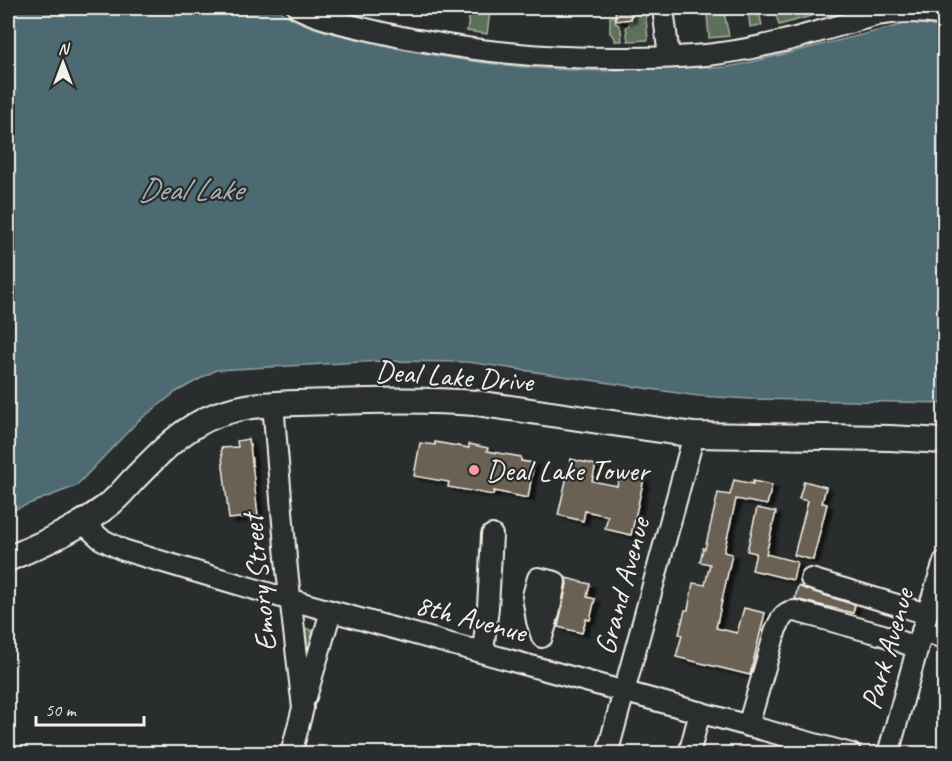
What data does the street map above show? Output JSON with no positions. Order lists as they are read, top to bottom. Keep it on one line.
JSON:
{"streets":{"main road":["Deal Lake Drive"],"street":["Emory Street","Grand Avenue","8th Avenue","Park Avenue"]},"crossings":[["Deal Lake Drive","Emory Street"],["Deal Lake Drive","Grand Avenue"],["Deal Lake Drive","8th Avenue"],["Emory Street","8th Avenue"],["Grand Avenue","8th Avenue"]],"water":["Deal Lake"],"places":["Deal Lake Tower"],"scale_bar":"50 m","north":"top"}
